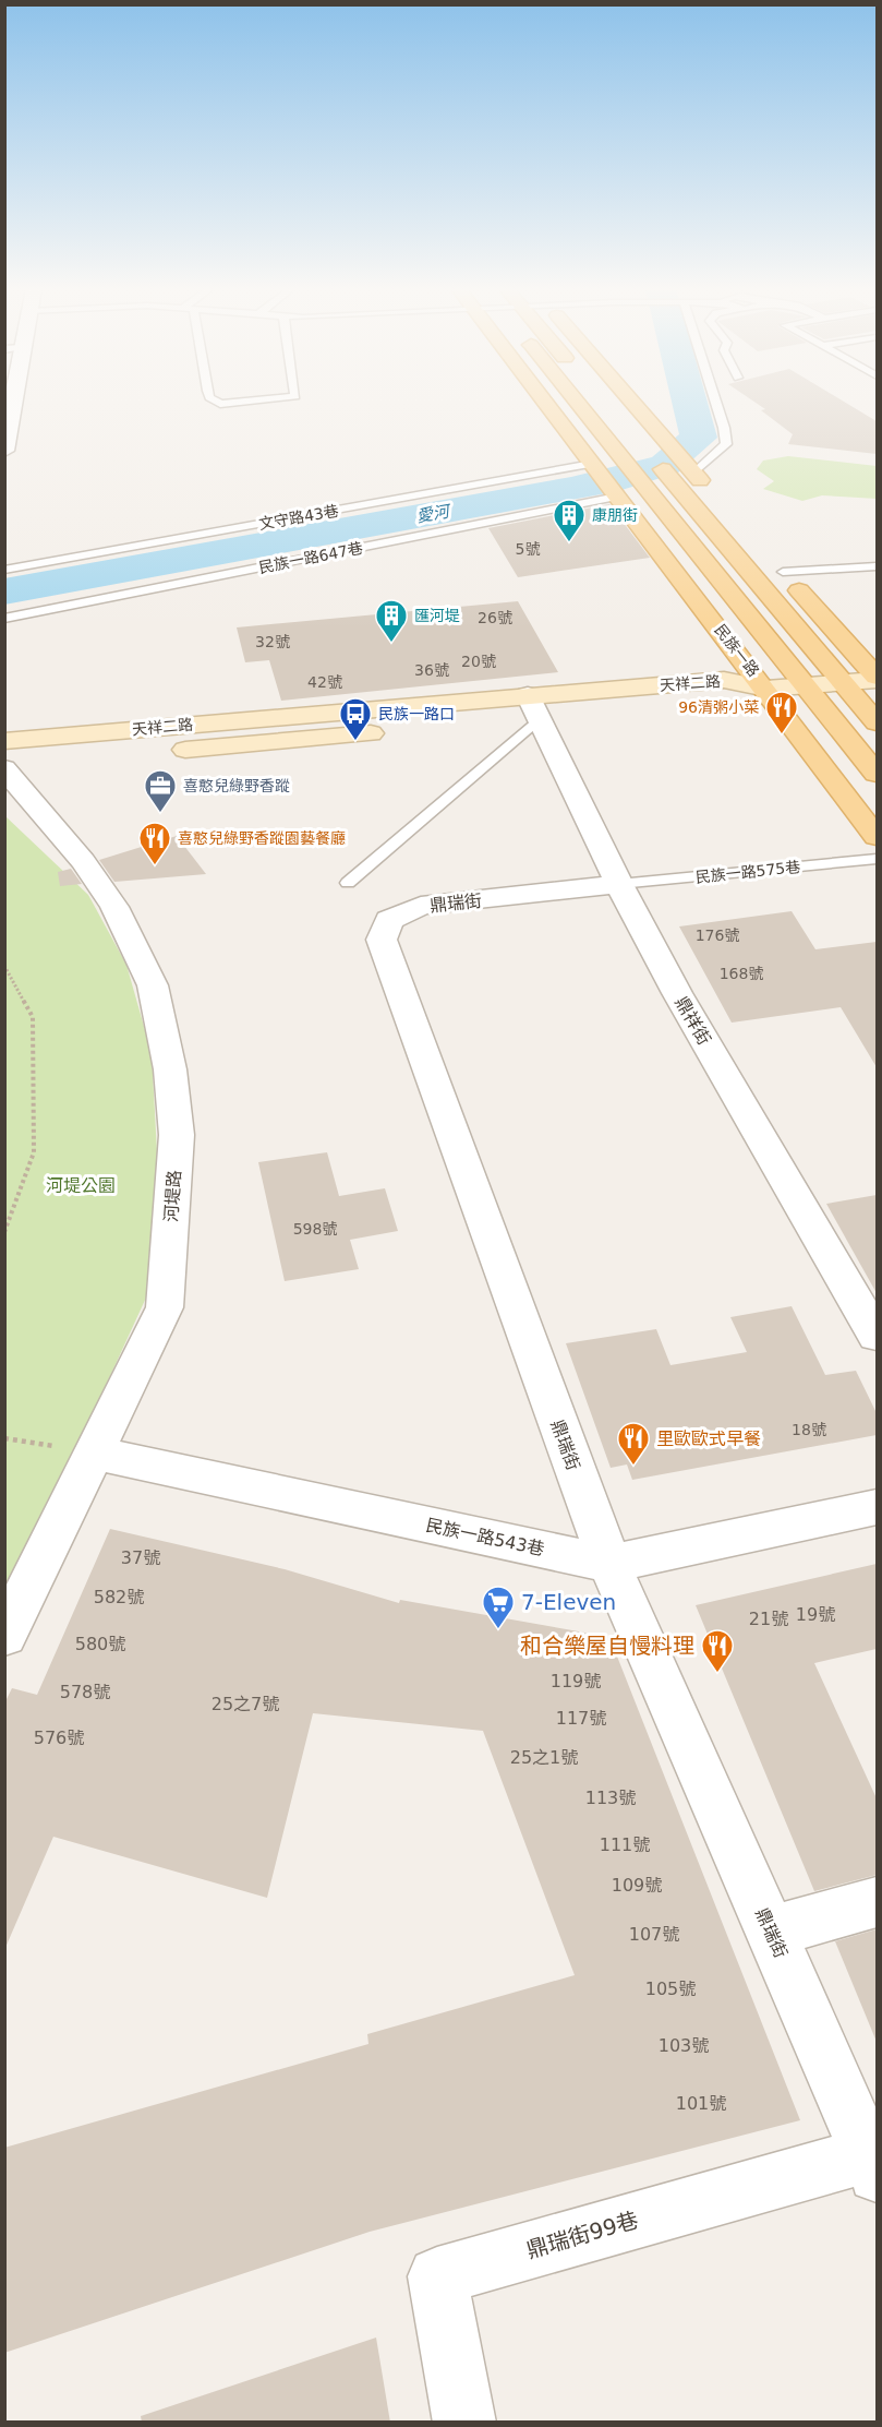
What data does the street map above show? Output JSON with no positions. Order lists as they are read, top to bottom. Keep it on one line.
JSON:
{"streets":{"main road":["民族一路"],"street":["天祥二路","鼎瑞街","鼎祥街","河堤路","民族一路543巷","鼎瑞街99巷"],"lane":["文守路43巷","民族一路647巷","民族一路575巷"]},"crossings":[["文守路43巷","民族一路"],["民族一路647巷","民族一路"],["民族一路","天祥二路"],["天祥二路","鼎祥街"],["天祥二路","河堤路"],["民族一路575巷","鼎瑞街"],["民族一路575巷","鼎祥街"],["鼎瑞街","鼎祥街"],["鼎瑞街","民族一路543巷"],["鼎瑞街","鼎瑞街99巷"],["河堤路","民族一路543巷"]],"water":["愛河"],"parks":["河堤公園"],"places":{"building":["康朋街","匯河堤"],"restaurant":["96清粥小菜","喜憨兒綠野香蹤園藝餐廳","里歐歐式早餐","和合樂屋自慢料理"],"bus stop":["民族一路口"],"office":["喜憨兒綠野香蹤"],"supermarket":["7-Eleven"]},"house_numbers":["5號","26號","32號","20號","36號","42號","176號","168號","598號","18號","37號","582號","19號","21號","580號","119號","578號","25之7號","117號","576號","25之1號","113號","111號","109號","107號","105號","103號","101號"]}
